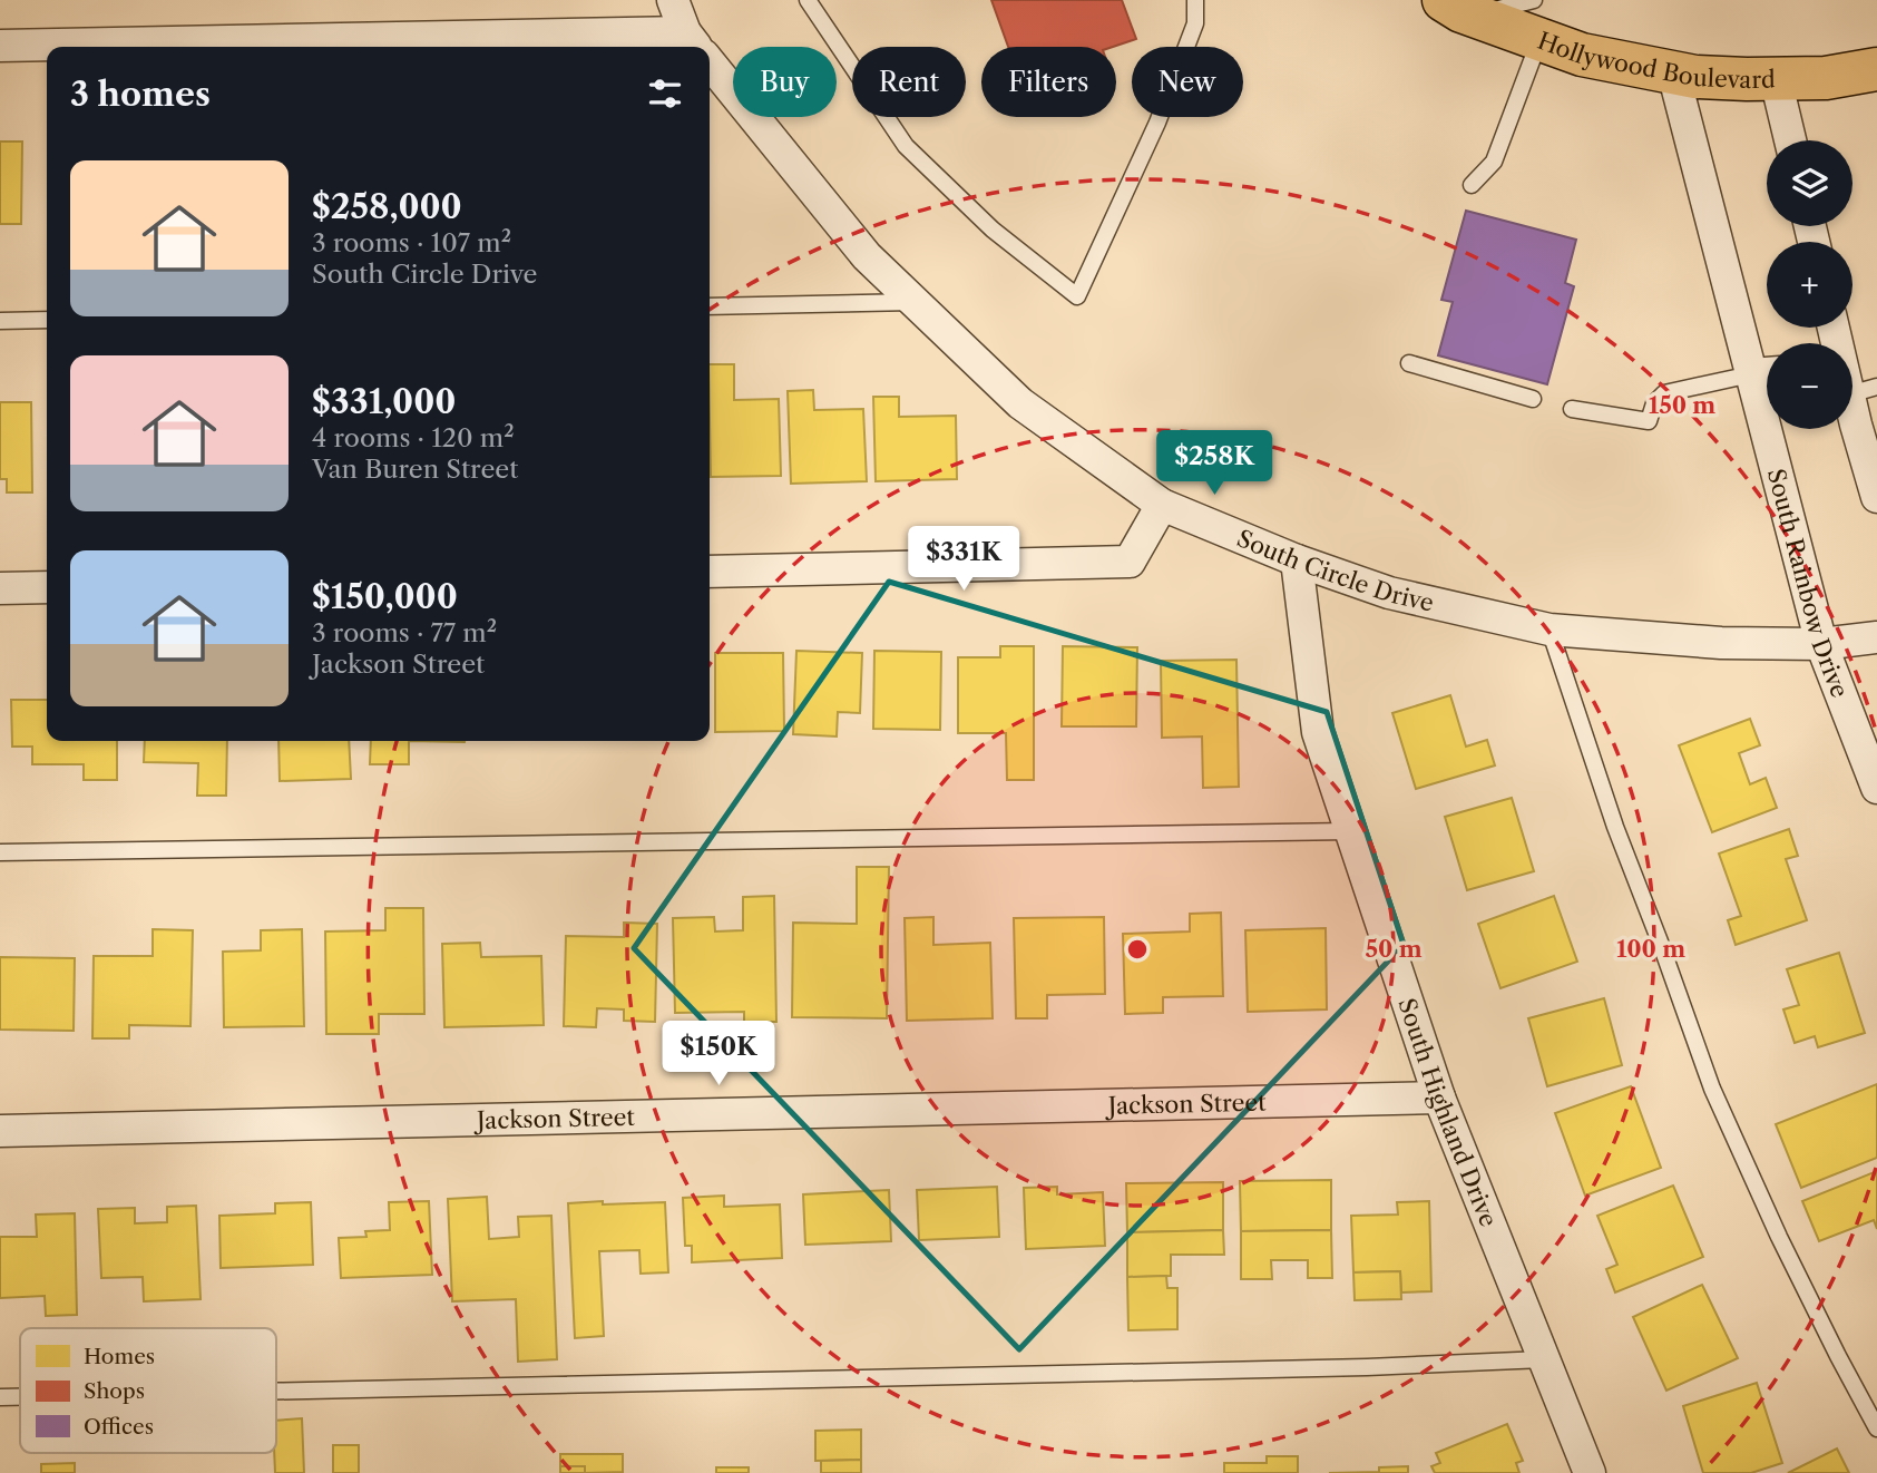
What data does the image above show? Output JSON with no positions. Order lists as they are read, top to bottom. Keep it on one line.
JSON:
{"streets":{"highway":["Hollywood Boulevard"],"street":["South Circle Drive","South Rainbow Drive","Jackson Street","South Highland Drive"]},"crossings":[["Hollywood Boulevard","South Rainbow Drive"],["South Circle Drive","South Rainbow Drive"],["South Circle Drive","South Highland Drive"],["Jackson Street","South Highland Drive"]],"legend":["Homes","Shops","Offices"],"page":{"chip":["Buy","Rent","Filters","New"],"heading":"3 homes","map_buttons":["+","−"],"list":[{"name":"$258,000","note":"3 rooms · 107 m² · South Circle Drive"},{"name":"$331,000","note":"4 rooms · 120 m² · Van Buren Street"},{"name":"$150,000","note":"3 rooms · 77 m² · Jackson Street"}],"price":["$258K","$331K","$150K"]},"rings":["150 m","50 m","100 m"]}
